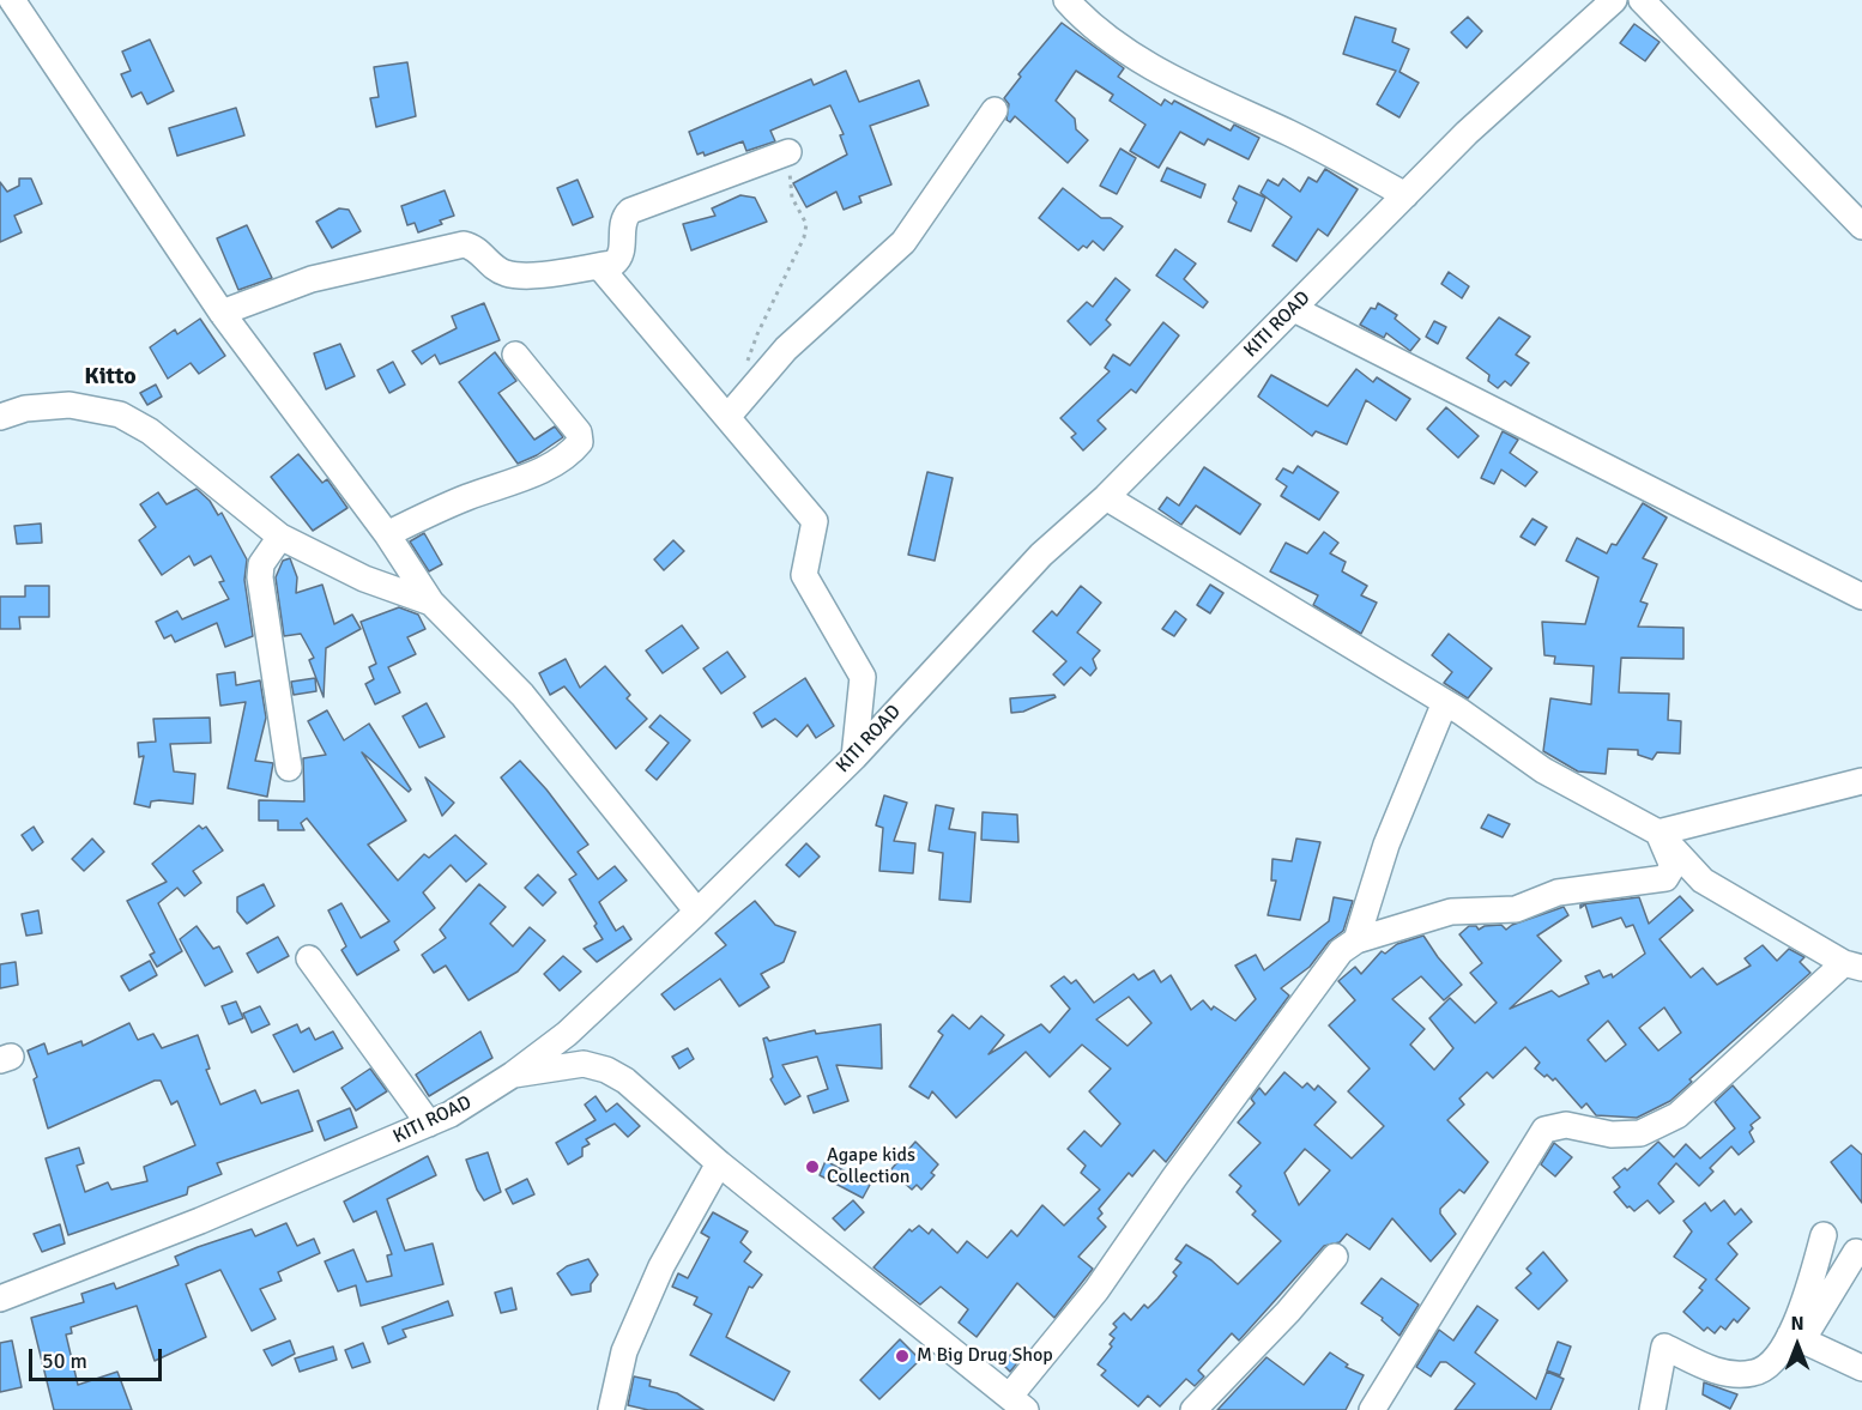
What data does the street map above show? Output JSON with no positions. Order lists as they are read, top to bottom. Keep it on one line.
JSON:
{"streets":{"street":["KITI ROAD"]},"districts":["Kitto"],"places":["Agape kids Collection","M Big Drug Shop"],"scale_bar":"50 m","north":"top"}
